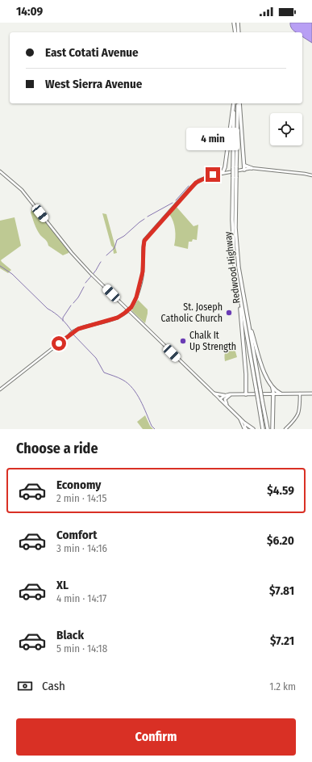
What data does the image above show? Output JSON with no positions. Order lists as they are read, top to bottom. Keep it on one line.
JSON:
{"streets":{"highway":["Redwood Highway"]},"places":["St. Joseph Catholic Church","Chalk It Up Strength"],"page":{"status":"14:09","banner":["East Cotati Avenue","West Sierra Avenue"],"bubble":"4 min","heading":"Choose a ride","list":[{"name":"Economy","note":"2 min · 14:15","value":"$4.59"},{"name":"Comfort","note":"3 min · 14:16","value":"$6.20"},{"name":"XL","note":"4 min · 14:17","value":"$7.81"},{"name":"Black","note":"5 min · 14:18","value":"$7.21"}],"pay":["Cash","1.2 km"],"buttons":"Confirm"}}
